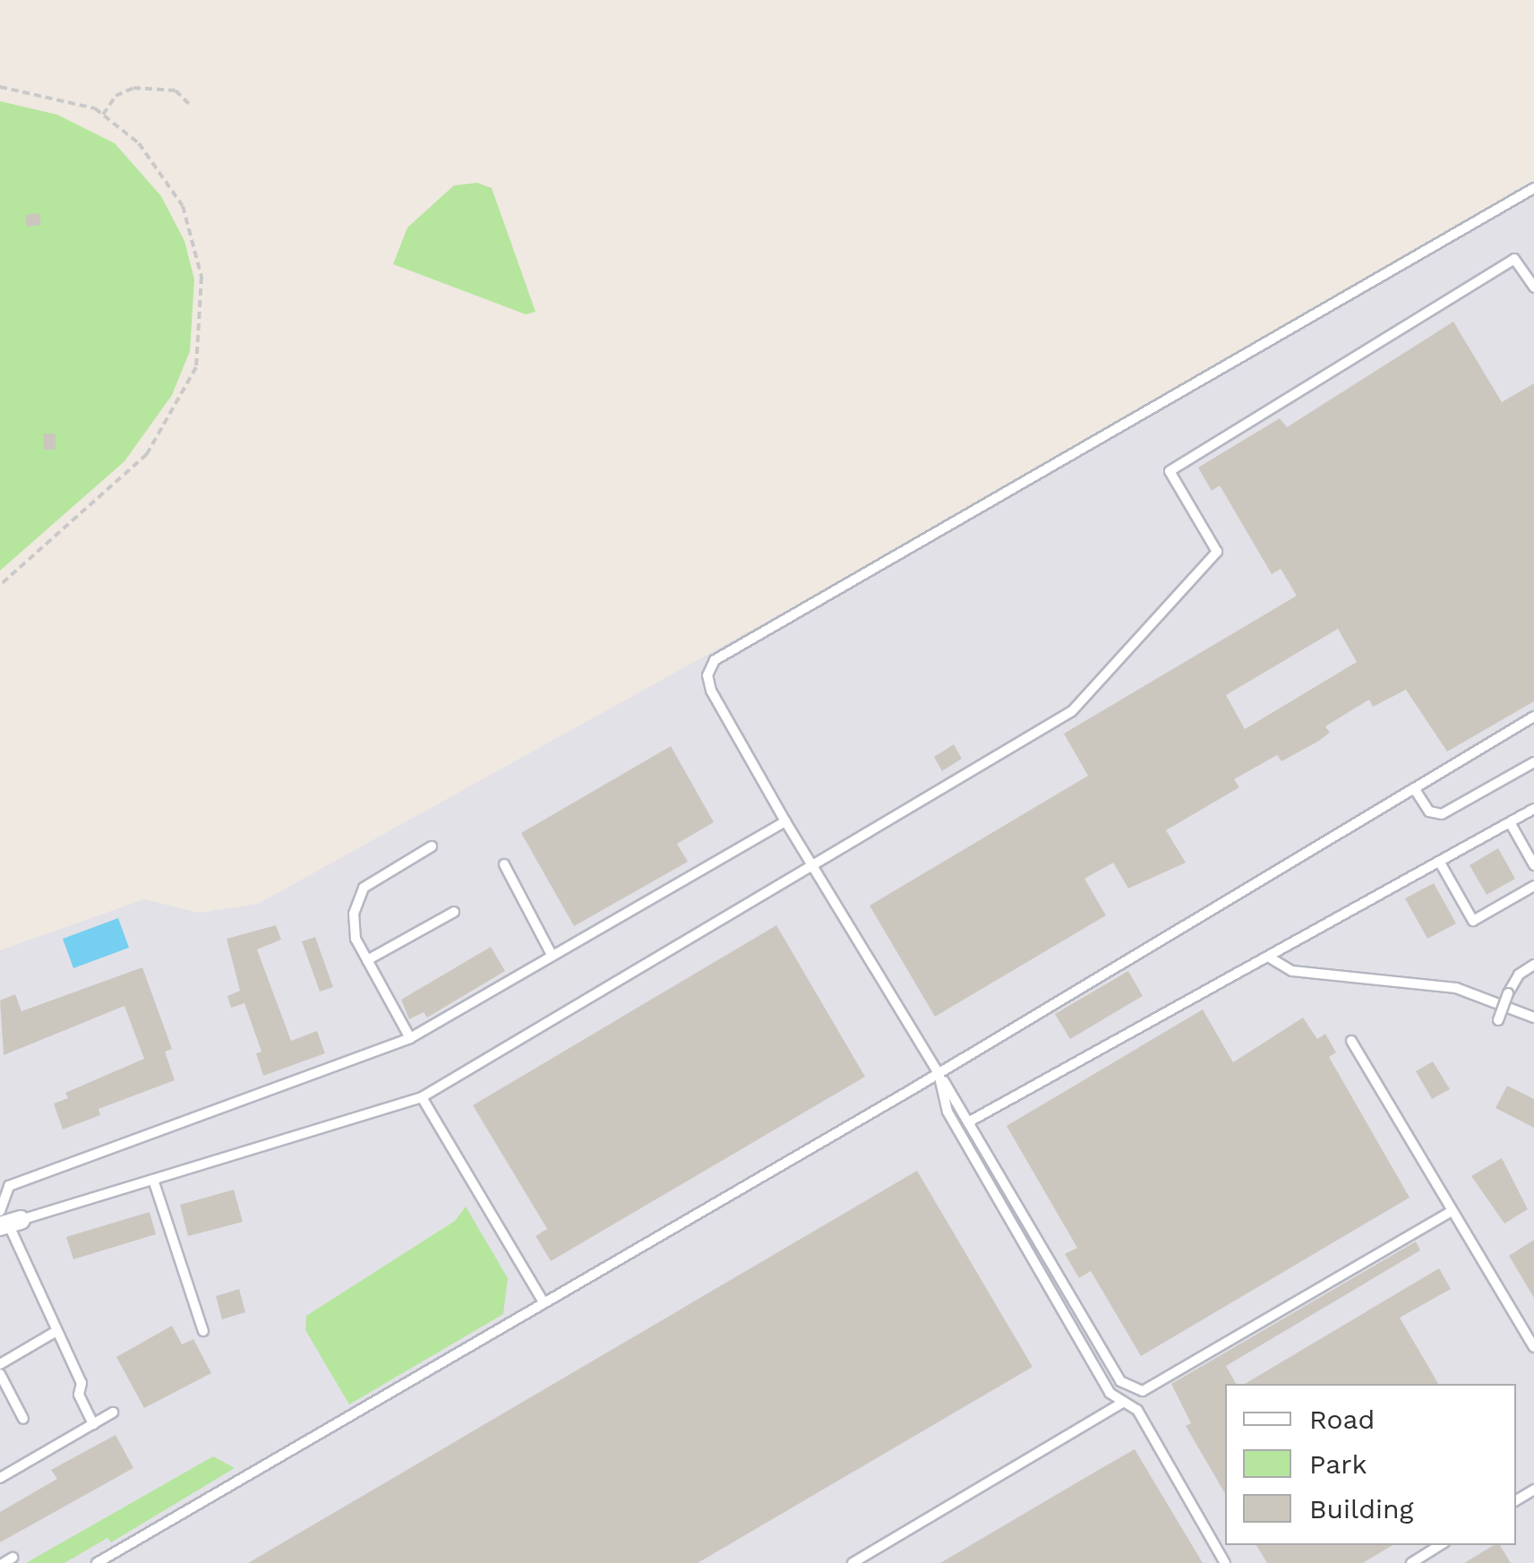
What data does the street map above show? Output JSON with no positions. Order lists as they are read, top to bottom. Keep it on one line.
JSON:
{"legend":["Road","Park","Building"]}
